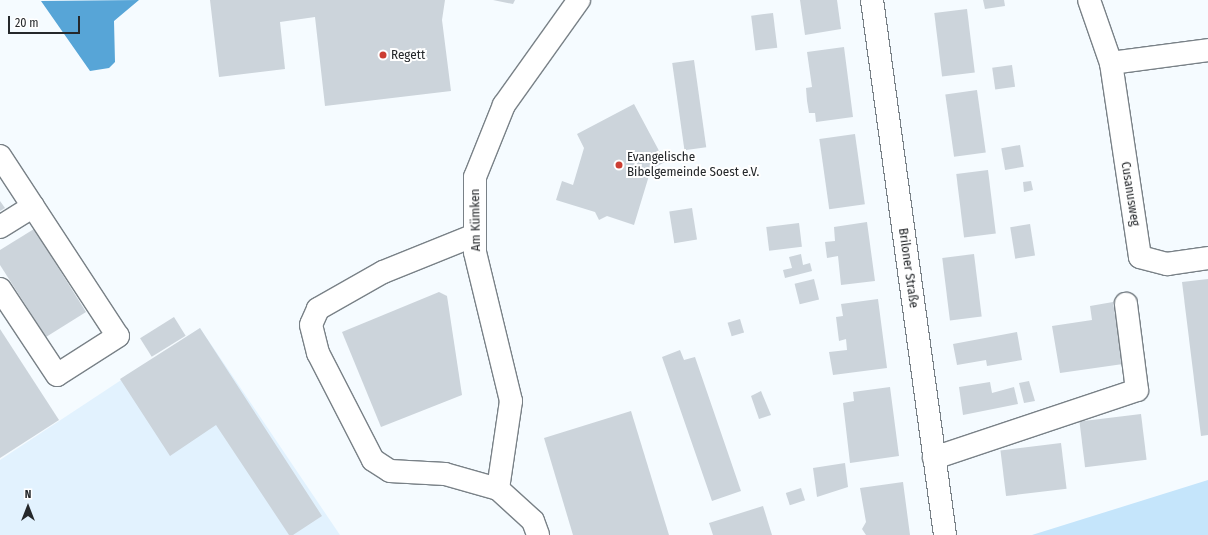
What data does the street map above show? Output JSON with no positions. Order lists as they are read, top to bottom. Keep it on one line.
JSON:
{"streets":{"street":["Cusanusweg","Am Kümken","Briloner Straße"]},"places":["Regett","Evangelische Bibelgemeinde Soest e.V."],"scale_bar":"20 m","north":"top"}
